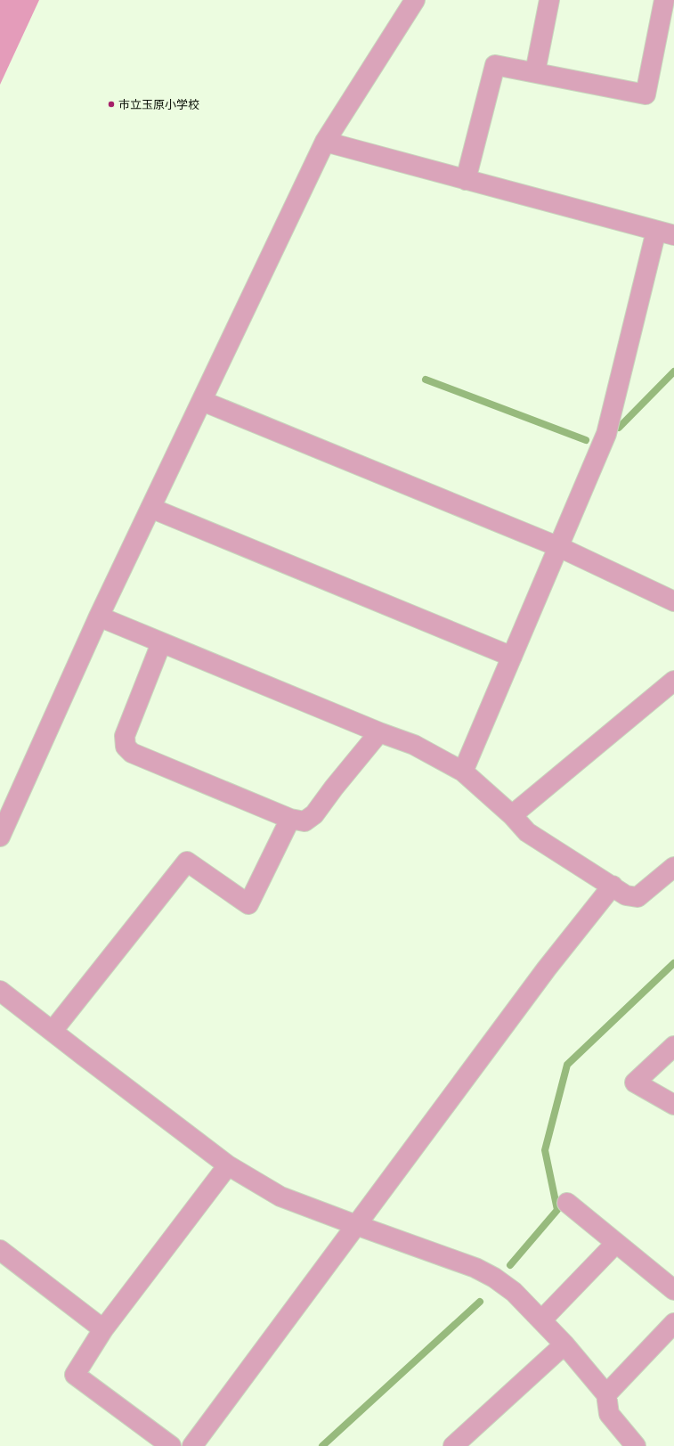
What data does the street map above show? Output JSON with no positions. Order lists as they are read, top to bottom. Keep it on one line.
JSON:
{"places":["市立玉原小学校"]}
